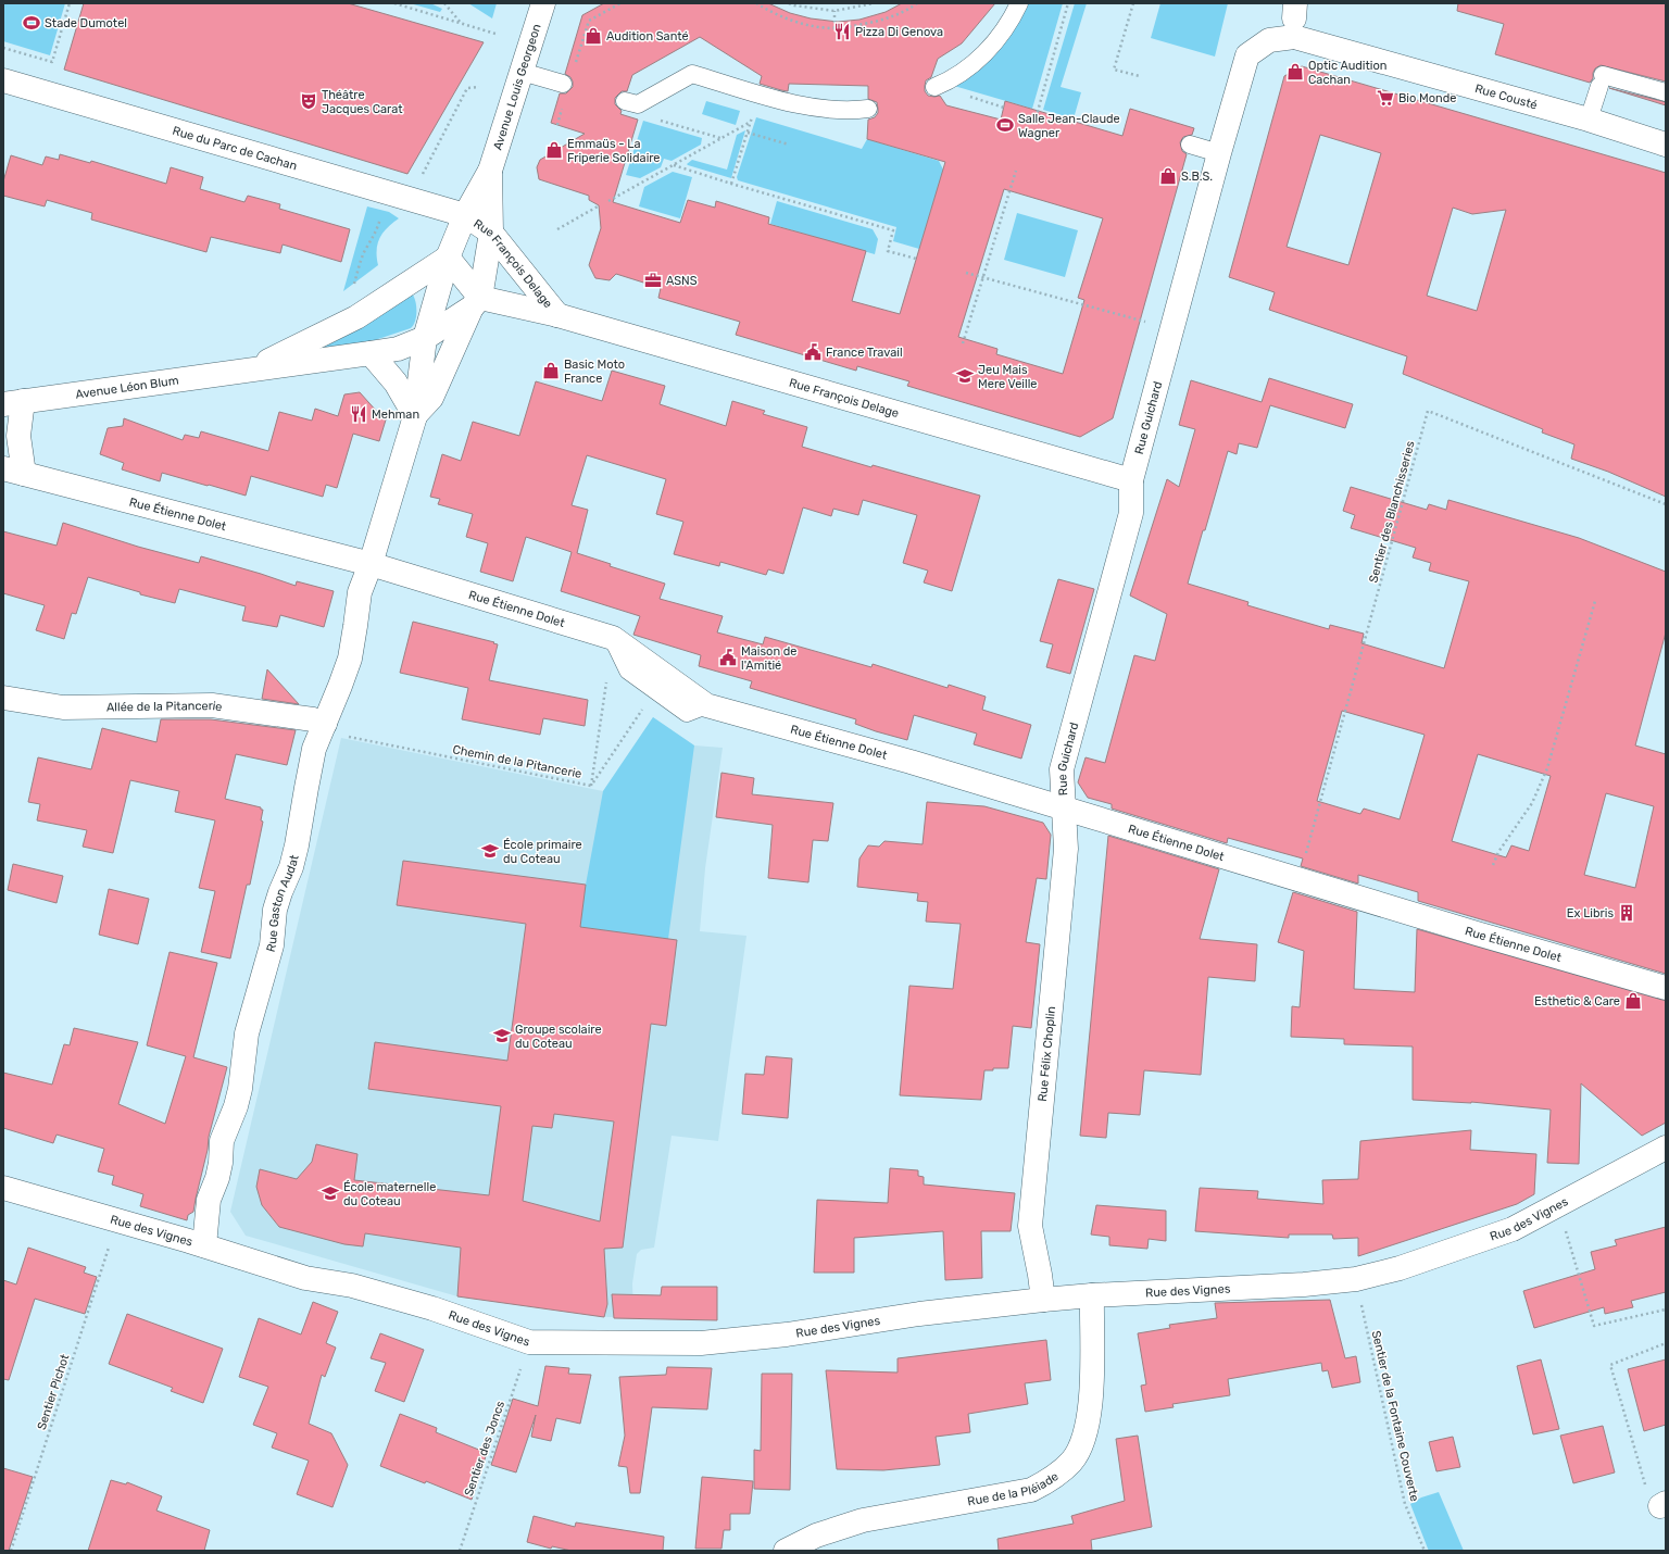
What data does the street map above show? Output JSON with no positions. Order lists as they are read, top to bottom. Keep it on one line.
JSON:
{"streets":{"street":["Avenue Louis Georgeon","Rue Cousté","Rue du Parc de Cachan","Rue François Delage","Avenue Léon Blum","Rue Guichard","Rue Étienne Dolet","Allée de la Pitancerie","Rue Gaston Audat","Rue Félix Choplin","Rue des Vignes","Rue de la Pléiade"],"path":["Sentier des Blanchisseries","Chemin de la Pitancerie","Sentier Pichot","Sentier de la Fontaine Couverte","Sentier des Joncs"]},"crossings":[["Avenue Louis Georgeon","Rue du Parc de Cachan"],["Avenue Louis Georgeon","Rue François Delage"],["Avenue Louis Georgeon","Avenue Léon Blum"],["Avenue Louis Georgeon","Rue Étienne Dolet"],["Avenue Louis Georgeon","Rue Gaston Audat"],["Rue Cousté","Rue Guichard"],["Rue du Parc de Cachan","Rue François Delage"],["Rue François Delage","Rue Guichard"],["Avenue Léon Blum","Rue Étienne Dolet"],["Rue Guichard","Rue Étienne Dolet"],["Rue Guichard","Rue Félix Choplin"],["Rue Étienne Dolet","Chemin de la Pitancerie"],["Rue Étienne Dolet","Rue Gaston Audat"],["Rue Étienne Dolet","Rue Félix Choplin"],["Allée de la Pitancerie","Chemin de la Pitancerie"],["Allée de la Pitancerie","Rue Gaston Audat"],["Chemin de la Pitancerie","Rue Gaston Audat"],["Rue Gaston Audat","Rue des Vignes"],["Rue Félix Choplin","Rue des Vignes"],["Rue des Vignes","Rue de la Pléiade"]],"places":{"sports":["Stade Dumotel","Salle Jean-Claude Wagner"],"restaurant":["Pizza Di Genova","Mehman"],"shop":["Audition Santé","Optic Audition Cachan","Emmaüs - La Friperie Solidaire","S.B.S.","Basic Moto France","Esthetic & Care"],"supermarket":["Bio Monde"],"theatre":["Théâtre Jacques Carat"],"office":["ASNS"],"public building":["France Travail","Maison de l'Amitié"],"school or university":["Jeu Mais Mere Veille","École primaire du Coteau","Groupe scolaire du Coteau","École maternelle du Coteau"],"building":["Ex Libris"]}}
